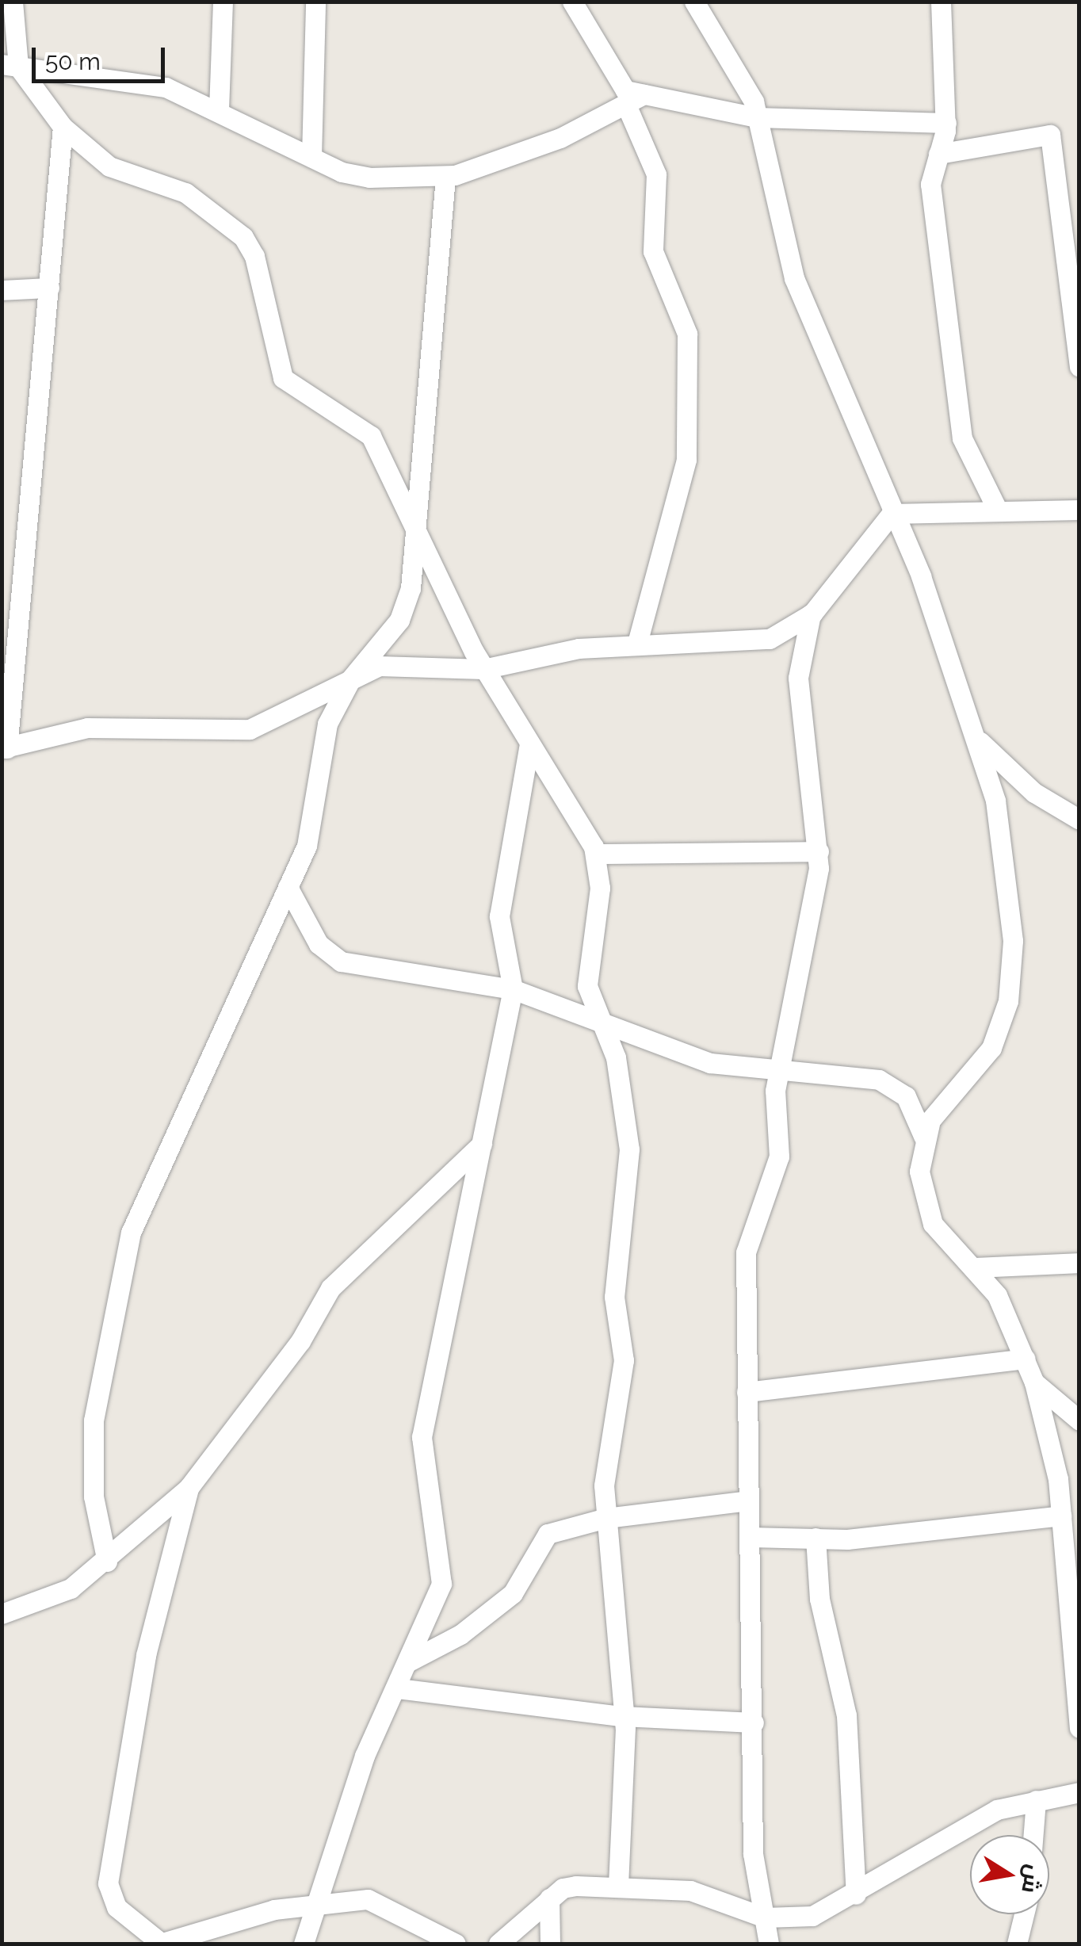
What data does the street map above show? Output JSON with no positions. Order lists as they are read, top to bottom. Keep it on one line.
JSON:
{"scale_bar":"50 m","north":"right"}
